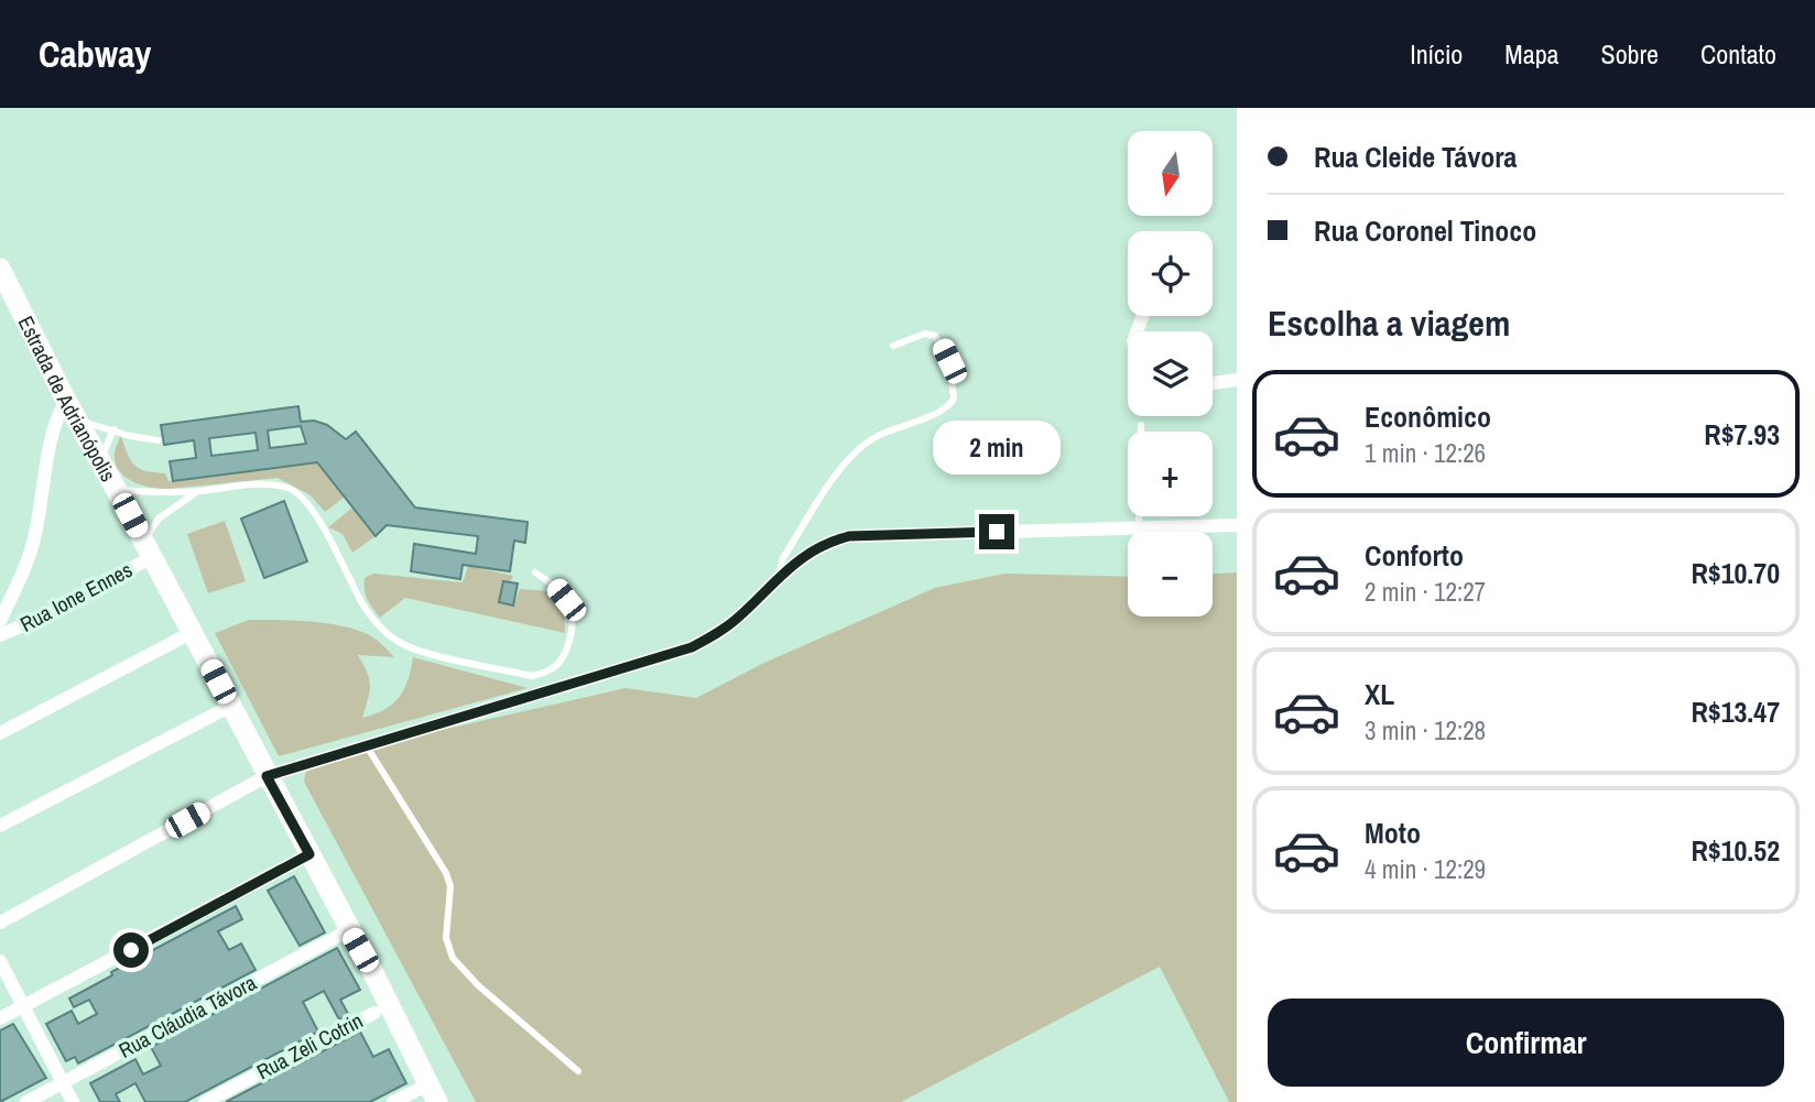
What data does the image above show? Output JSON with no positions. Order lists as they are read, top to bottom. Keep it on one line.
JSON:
{"streets":{"main road":["Estrada de Adrianópolis"],"street":["Rua Ione Ennes","Rua Cláudia Távora","Rua Zeli Cotrin"]},"crossings":[["Estrada de Adrianópolis","Rua Ione Ennes"],["Estrada de Adrianópolis","Rua Cláudia Távora"],["Estrada de Adrianópolis","Rua Zeli Cotrin"]],"north":"bottom","page":{"header":"Cabway","nav":["Início","Mapa","Sobre","Contato"],"banner":["Rua Cleide Távora","Rua Coronel Tinoco"],"map_buttons":["+","−"],"heading":"Escolha a viagem","list":[{"name":"Econômico","note":"1 min · 12:26","value":"R$7.93"},{"name":"Conforto","note":"2 min · 12:27","value":"R$10.70"},{"name":"XL","note":"3 min · 12:28","value":"R$13.47"},{"name":"Moto","note":"4 min · 12:29","value":"R$10.52"}],"bubble":"2 min","buttons":"Confirmar"}}
